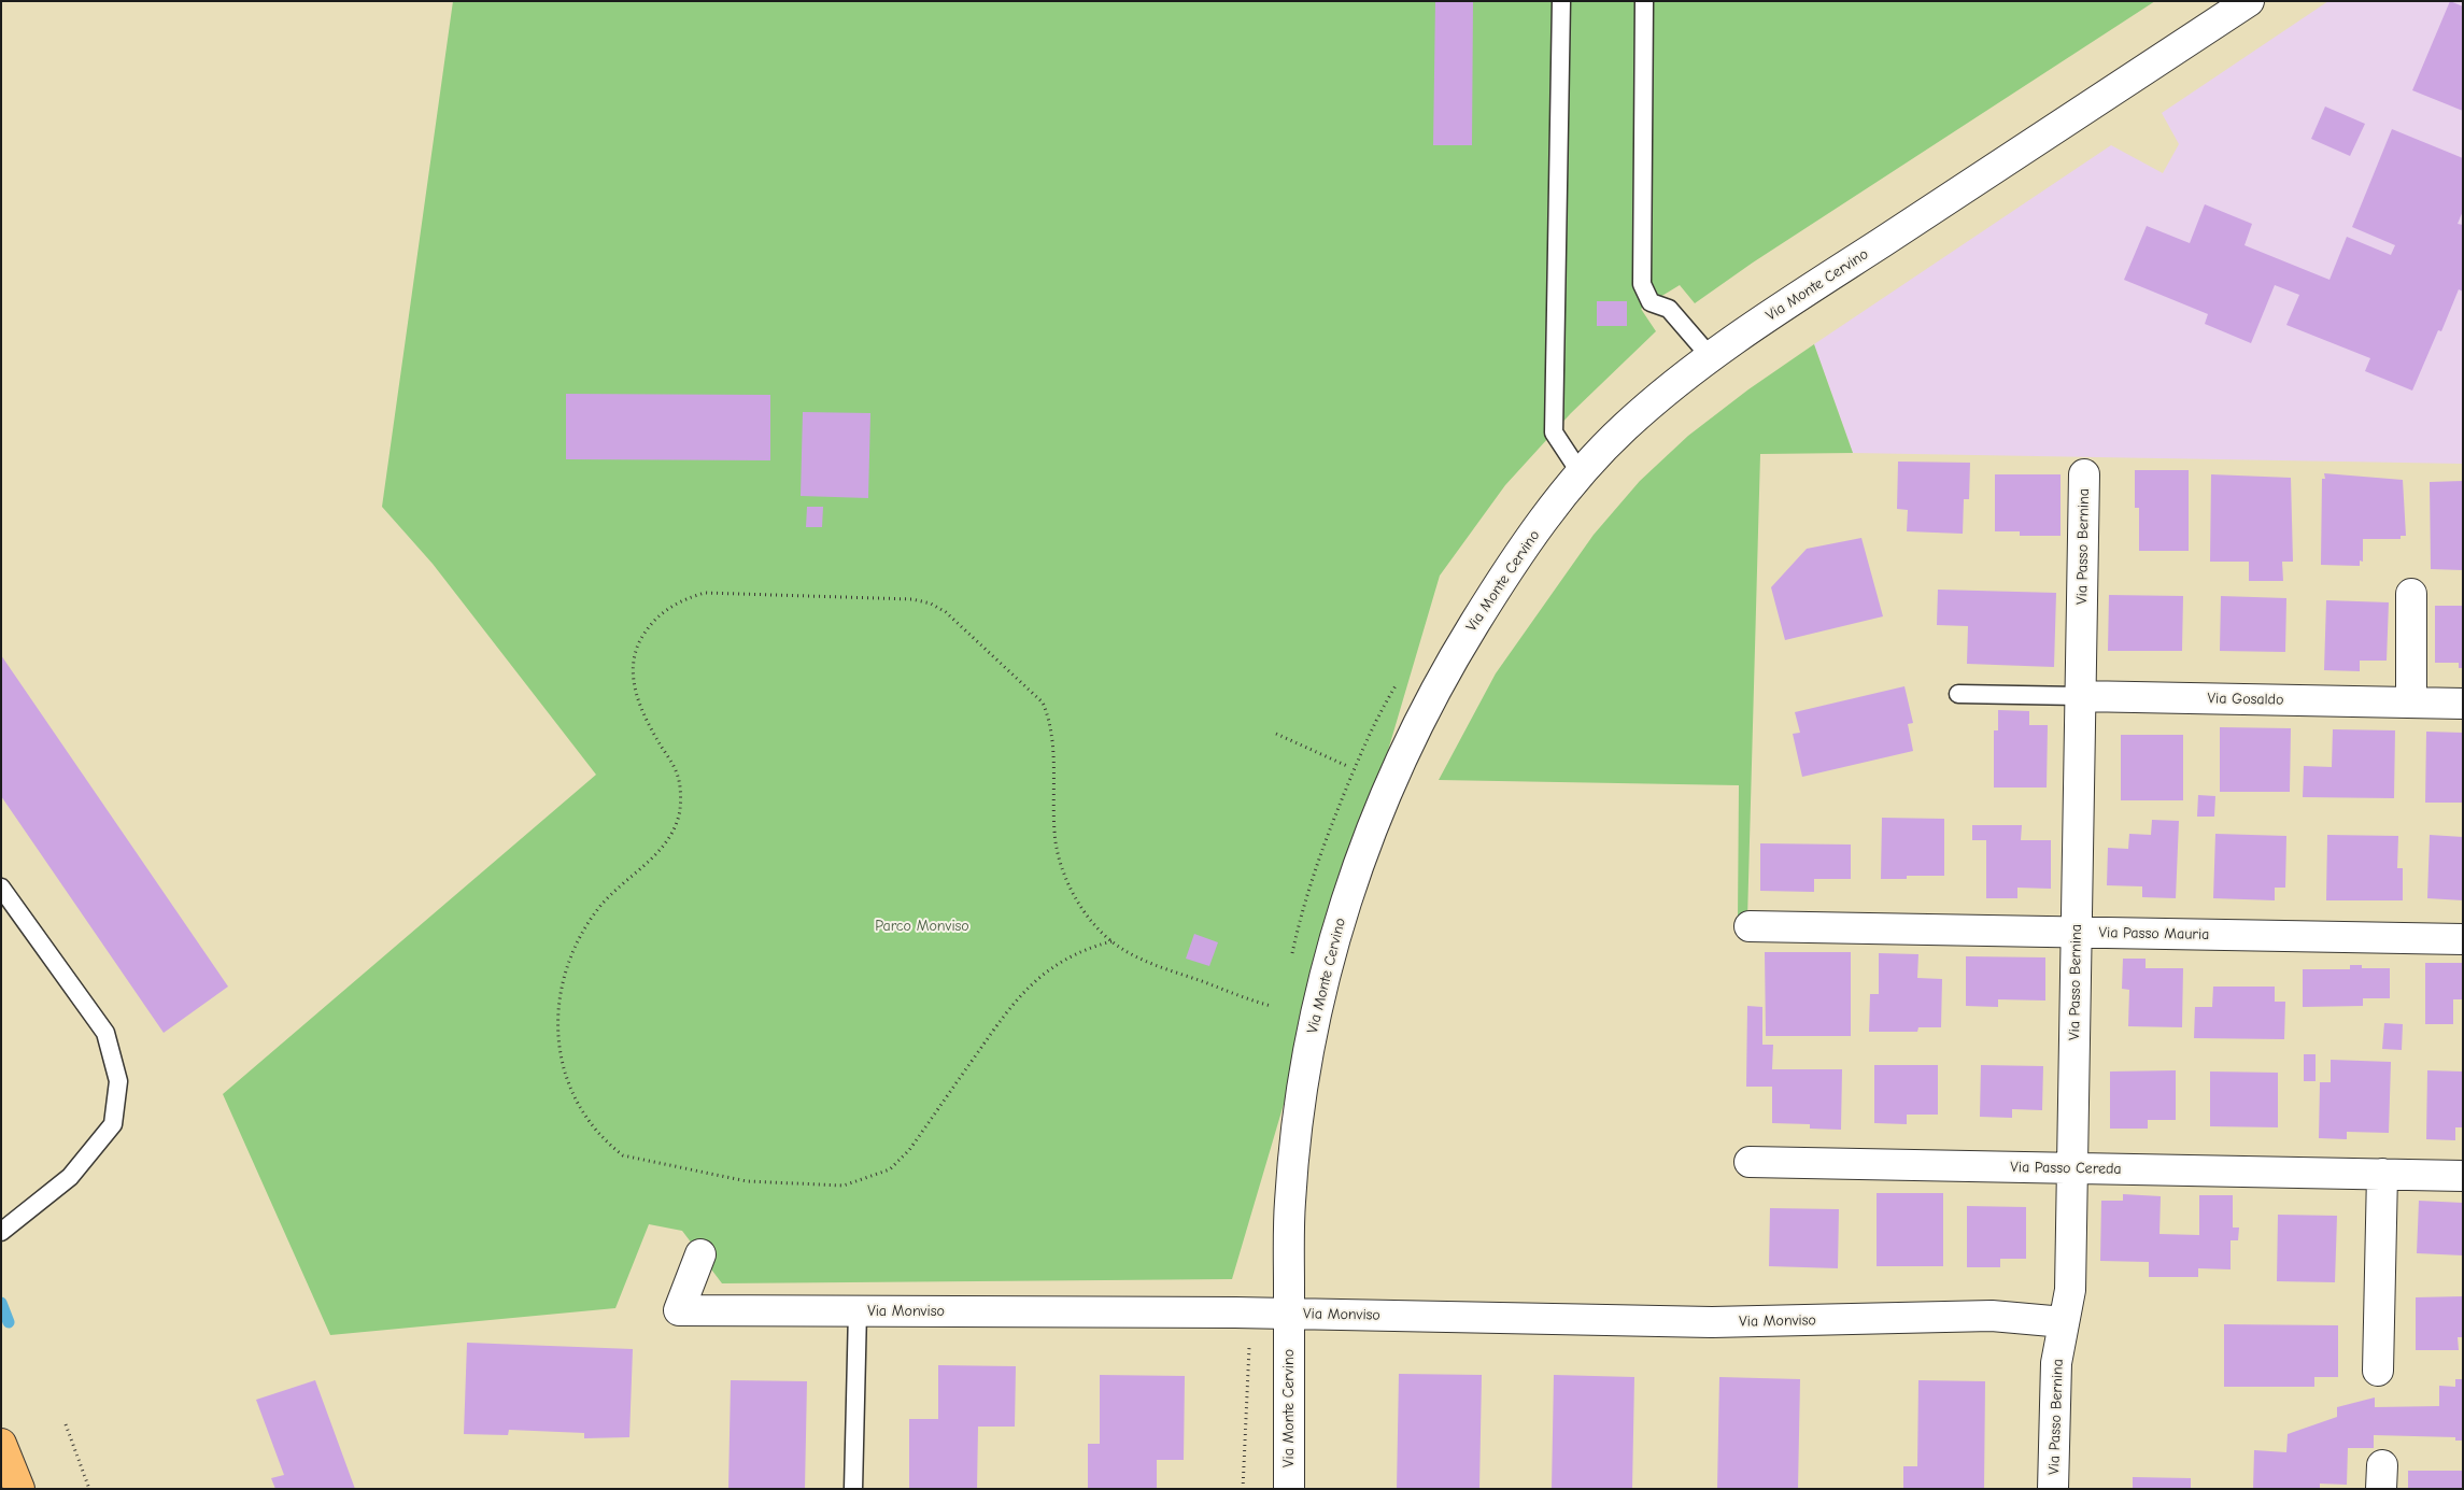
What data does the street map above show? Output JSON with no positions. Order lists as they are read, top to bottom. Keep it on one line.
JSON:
{"streets":{"street":["Via Monte Cervino","Via Passo Bernina","Via Gosaldo","Via Passo Mauria","Via Passo Cereda","Via Monviso"]},"crossings":[["Via Monte Cervino","Via Monviso"],["Via Passo Bernina","Via Gosaldo"],["Via Passo Bernina","Via Passo Mauria"],["Via Passo Bernina","Via Passo Cereda"],["Via Passo Bernina","Via Monviso"]],"parks":["Parco Monviso"]}
